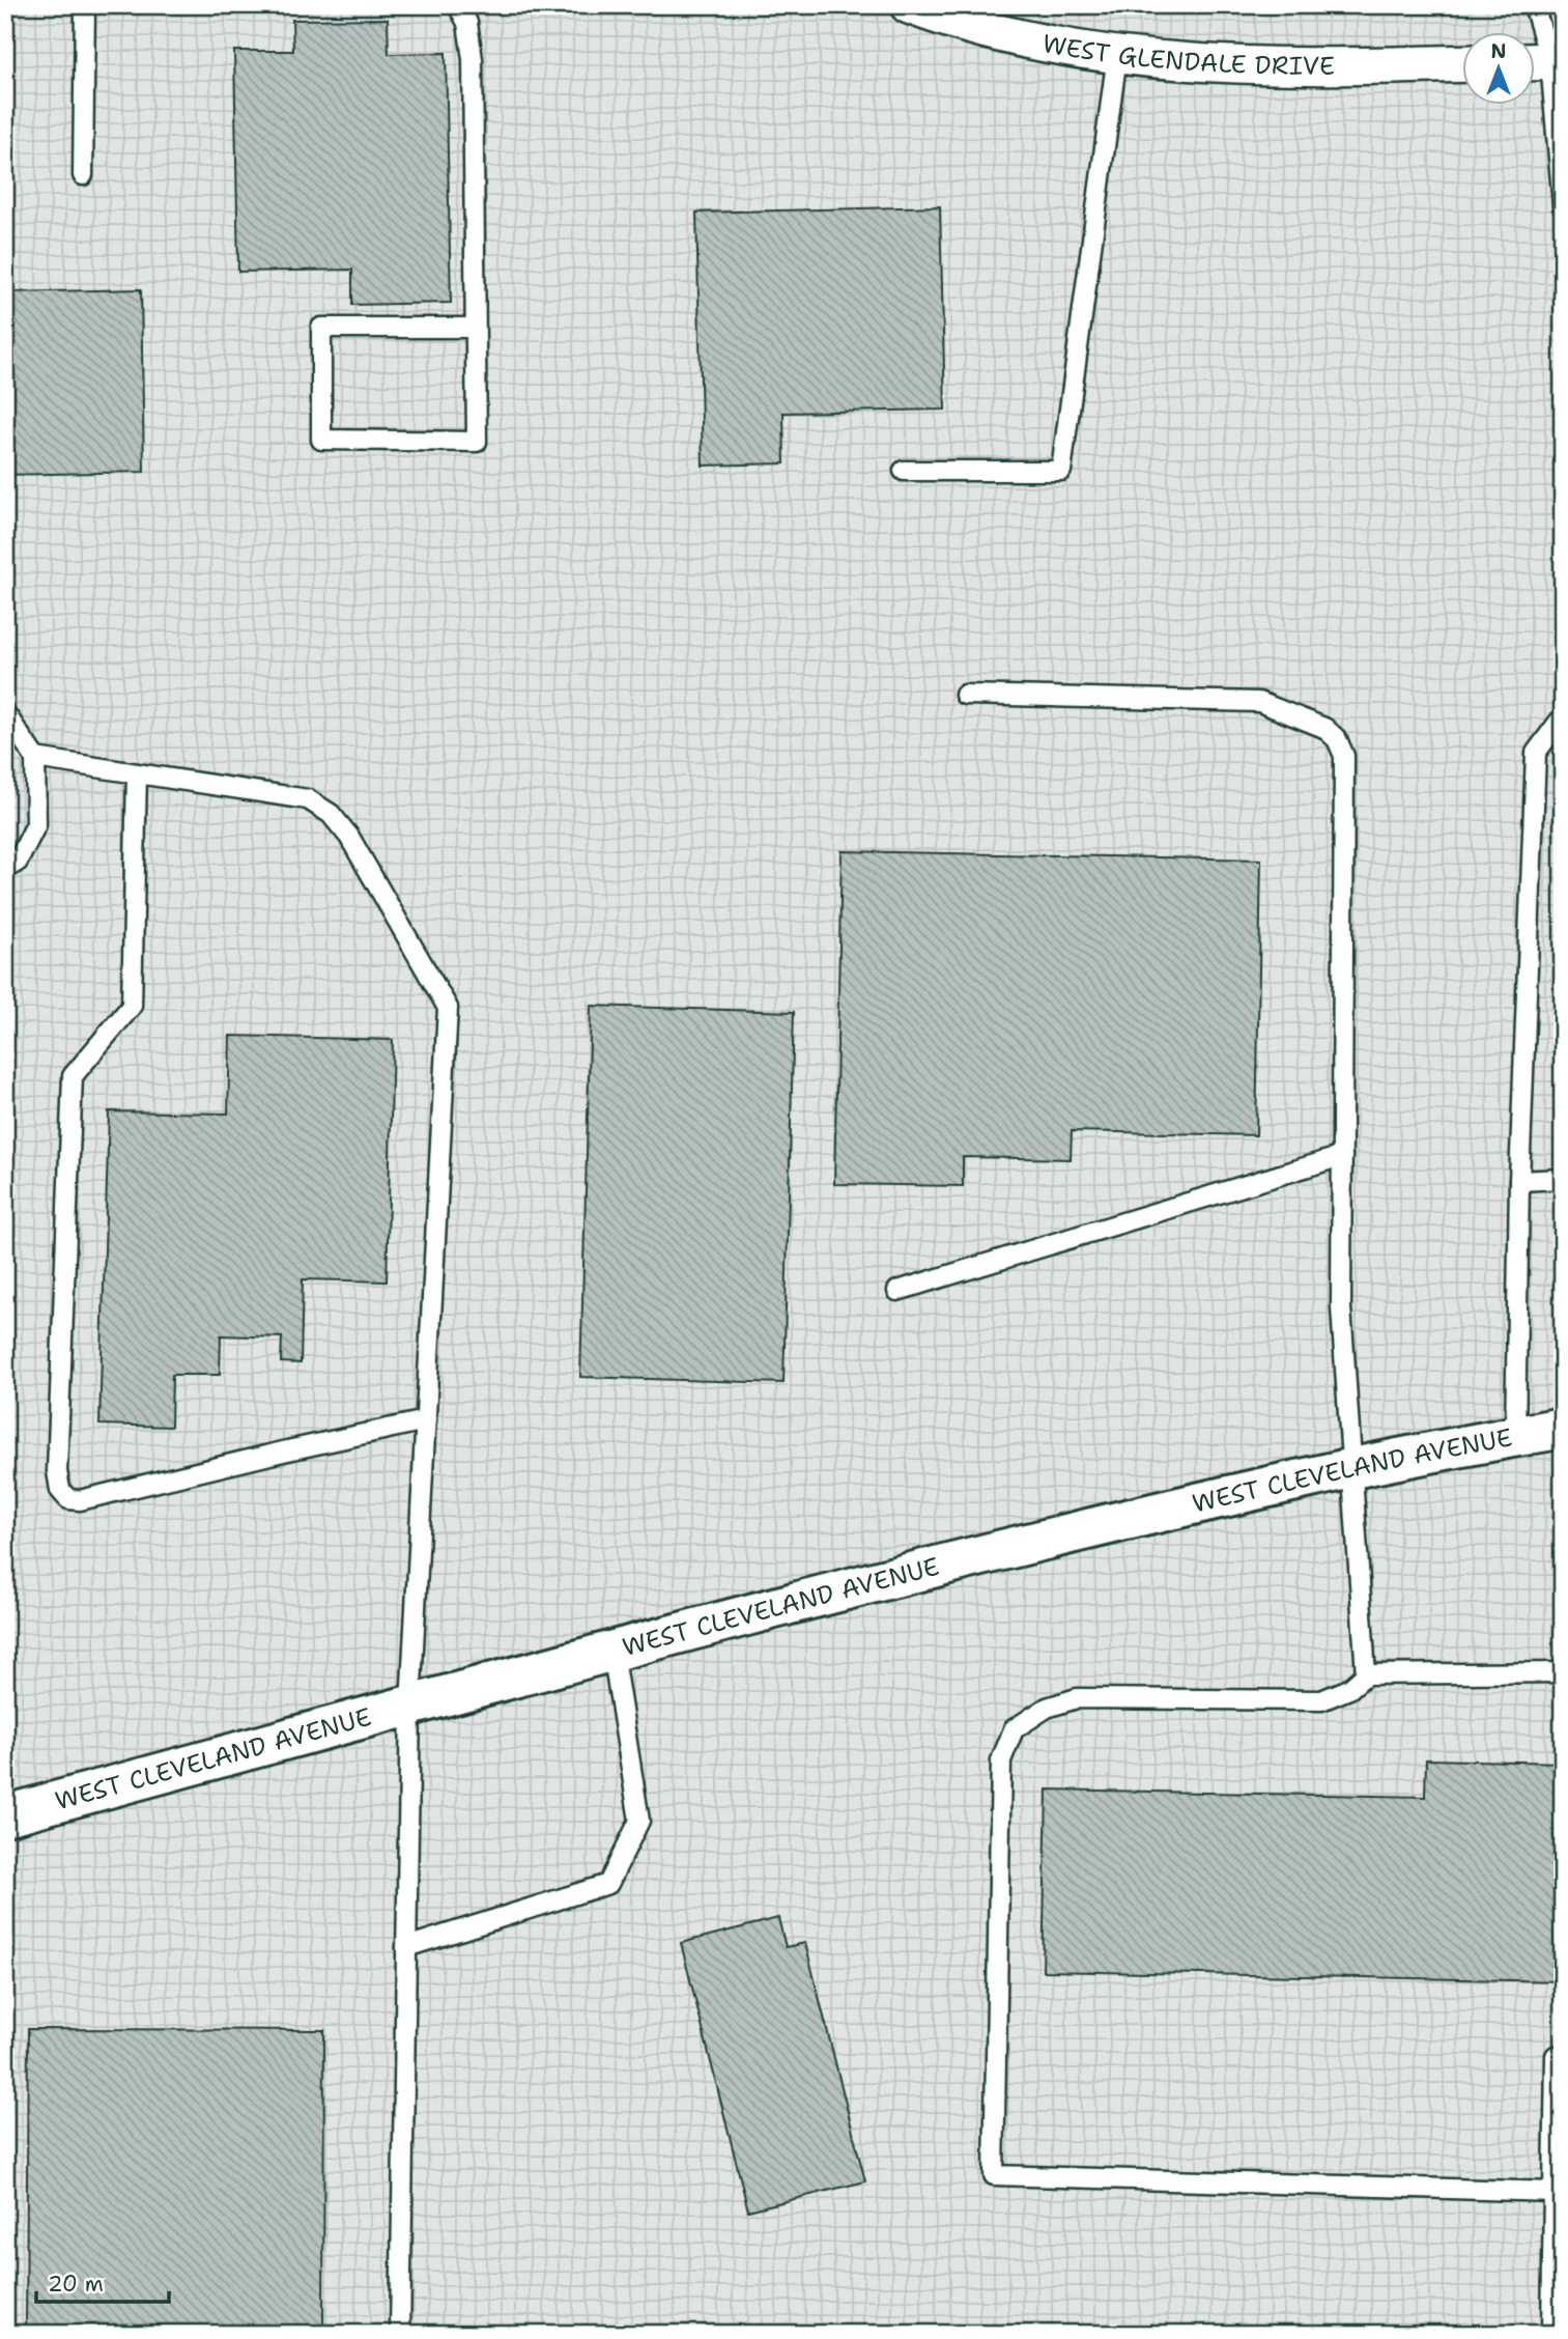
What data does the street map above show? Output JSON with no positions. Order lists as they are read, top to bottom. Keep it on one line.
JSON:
{"streets":{"main road":["WEST CLEVELAND AVENUE"],"street":["WEST GLENDALE DRIVE"]},"scale_bar":"20 m","north":"top"}
